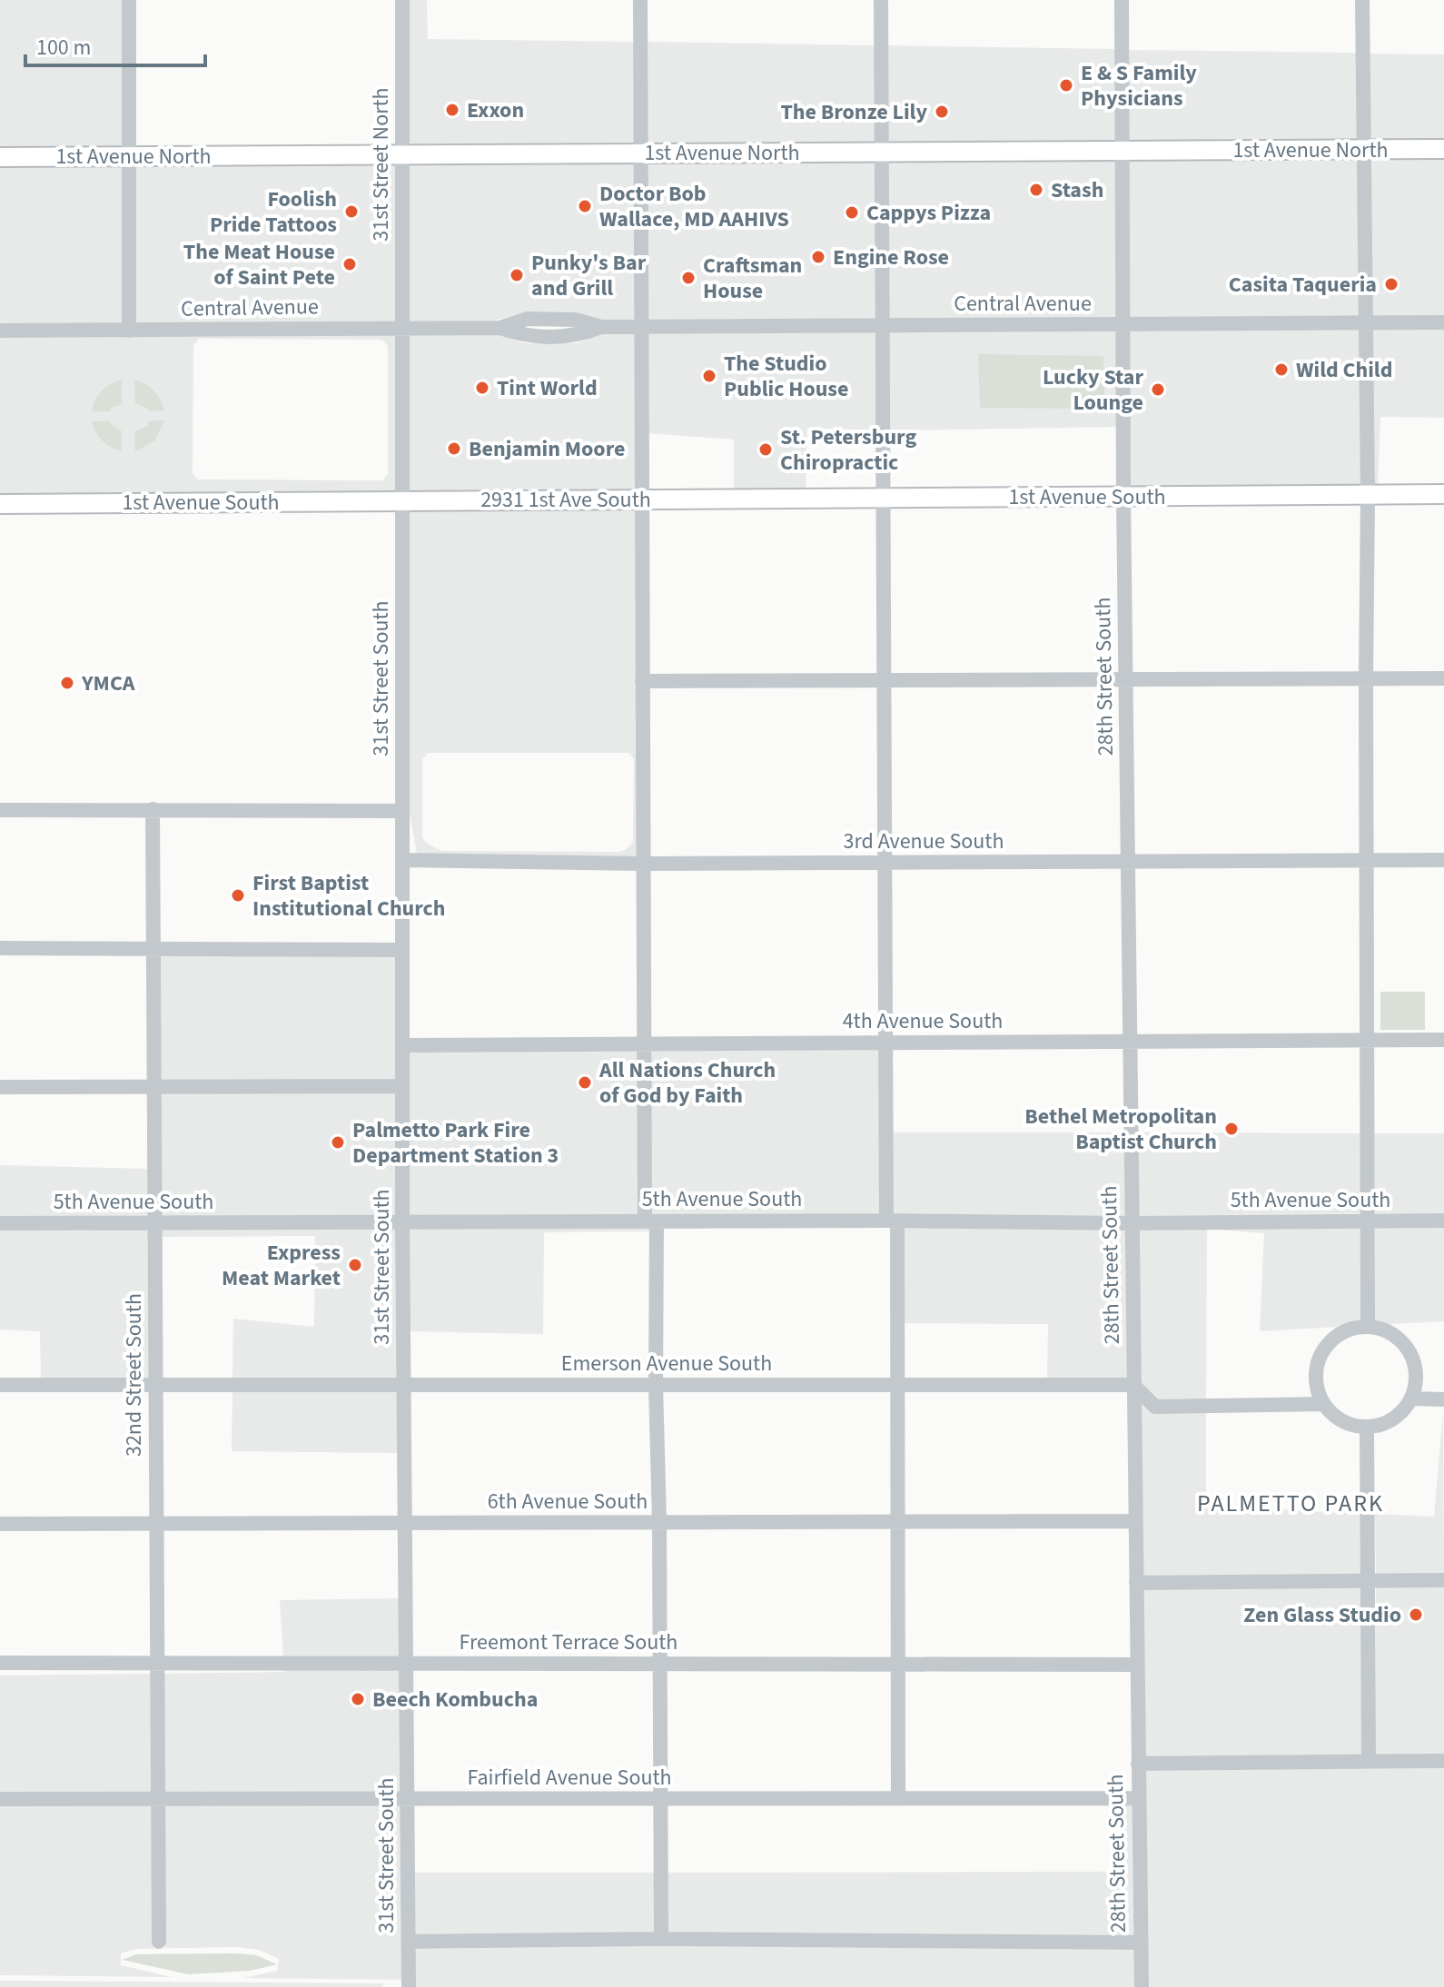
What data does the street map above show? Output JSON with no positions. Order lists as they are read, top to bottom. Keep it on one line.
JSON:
{"streets":{"main road":["1st Avenue North","1st Avenue South","2931 1st Ave South"],"street":["31st Street North","Central Avenue","28th Street South","31st Street South","3rd Avenue South","4th Avenue South","5th Avenue South","Emerson Avenue South","32nd Street South","6th Avenue South","Freemont Terrace South","Fairfield Avenue South"]},"crossings":[["1st Avenue North","31st Street North"],["1st Avenue North","28th Street South"],["31st Street North","Central Avenue"],["31st Street North","31st Street South"],["Central Avenue","28th Street South"],["Central Avenue","31st Street South"],["1st Avenue South","2931 1st Ave South"],["1st Avenue South","28th Street South"],["1st Avenue South","31st Street South"],["2931 1st Ave South","31st Street South"],["28th Street South","3rd Avenue South"],["28th Street South","4th Avenue South"],["28th Street South","5th Avenue South"],["28th Street South","Emerson Avenue South"],["28th Street South","6th Avenue South"],["28th Street South","Freemont Terrace South"],["28th Street South","Fairfield Avenue South"],["31st Street South","3rd Avenue South"],["31st Street South","4th Avenue South"],["31st Street South","5th Avenue South"],["31st Street South","Emerson Avenue South"],["31st Street South","6th Avenue South"],["31st Street South","Freemont Terrace South"],["31st Street South","Fairfield Avenue South"],["5th Avenue South","32nd Street South"],["Emerson Avenue South","32nd Street South"],["32nd Street South","6th Avenue South"],["32nd Street South","Freemont Terrace South"],["32nd Street South","Fairfield Avenue South"]],"districts":["PALMETTO PARK"],"places":["E & S Family Physicians","Exxon","The Bronze Lily","Stash","Doctor Bob Wallace, MD AAHIVS","Foolish Pride Tattoos","Cappys Pizza","Engine Rose","The Meat House of Saint Pete","Punky's Bar and Grill","Craftsman House","Casita Taqueria","Wild Child","The Studio Public House","Tint World","Lucky Star Lounge","Benjamin Moore","St. Petersburg Chiropractic","YMCA","First Baptist Institutional Church","All Nations Church of God by Faith","Bethel Metropolitan Baptist Church","Palmetto Park Fire Department Station 3","Express Meat Market","Zen Glass Studio","Beech Kombucha"],"scale_bar":"100 m"}
